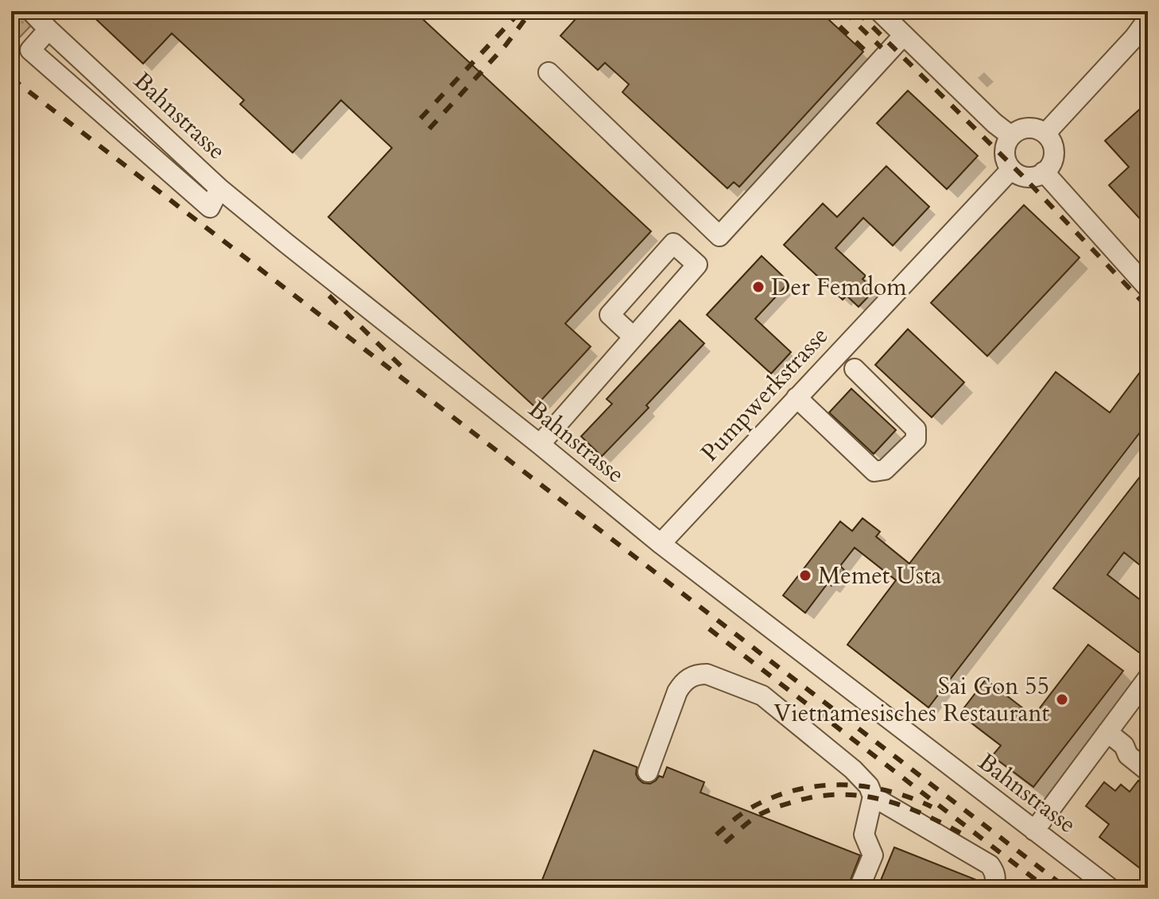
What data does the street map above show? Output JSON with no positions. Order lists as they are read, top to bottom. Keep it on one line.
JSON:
{"streets":{"street":["Bahnstrasse","Pumpwerkstrasse"]},"crossings":[["Bahnstrasse","Pumpwerkstrasse"]],"places":["Der Femdom","Memet Usta","Sai Gon 55 Vietnamesisches Restaurant"]}
